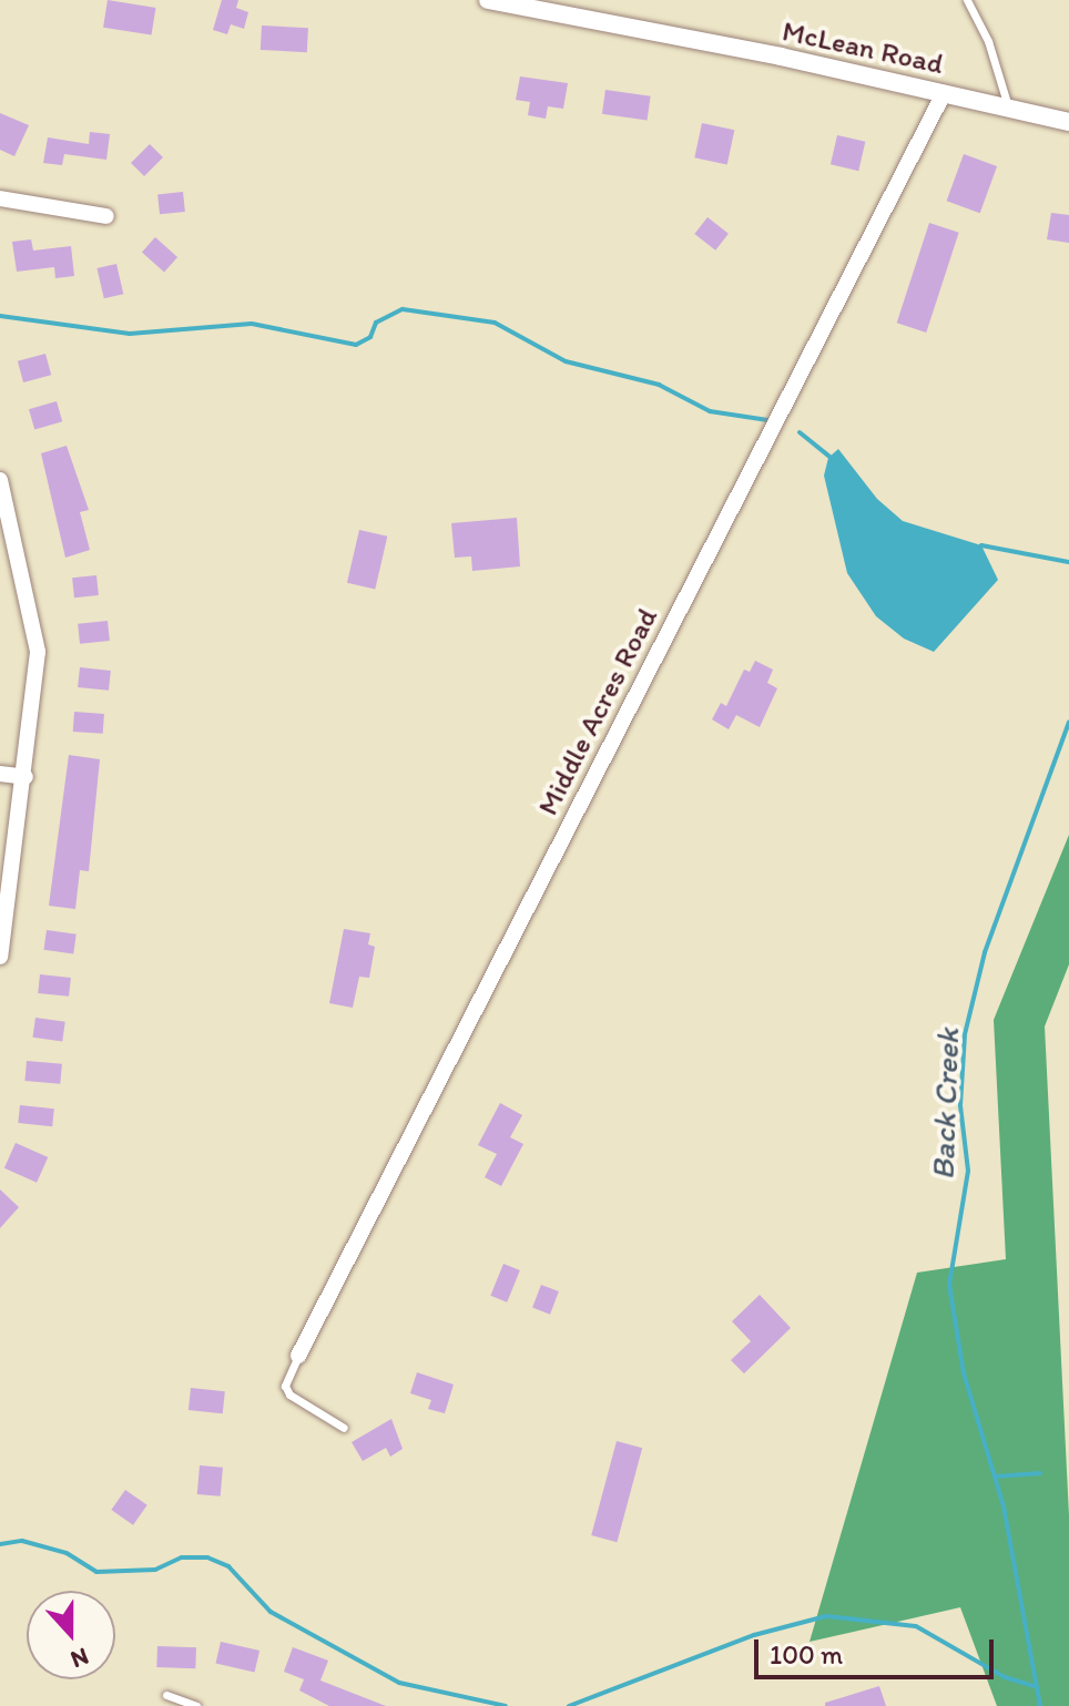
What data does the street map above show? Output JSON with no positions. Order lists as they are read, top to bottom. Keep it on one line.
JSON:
{"streets":{"street":["McLean Road","Middle Acres Road"]},"crossings":[["McLean Road","Middle Acres Road"]],"water":["Back Creek"],"scale_bar":"100 m","north":"bottom"}
